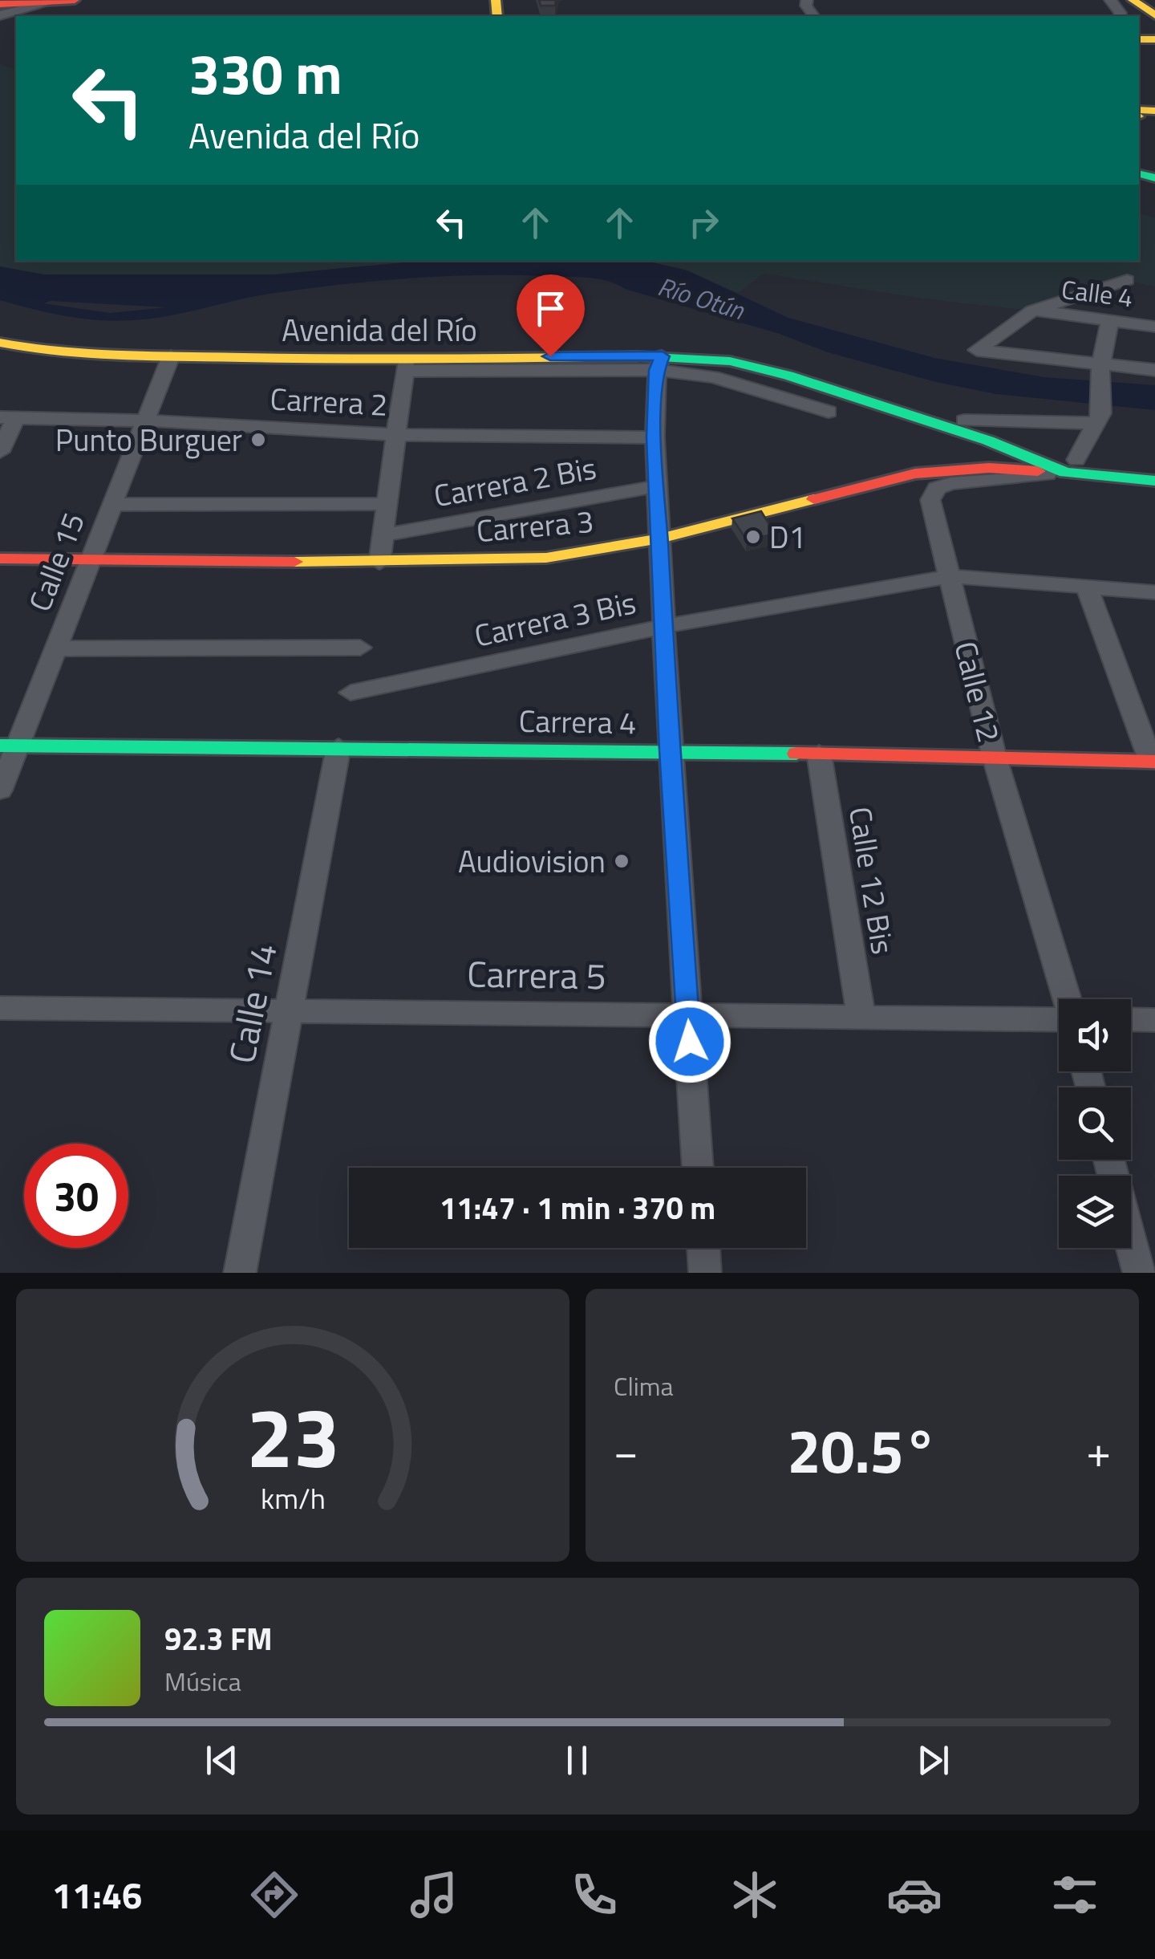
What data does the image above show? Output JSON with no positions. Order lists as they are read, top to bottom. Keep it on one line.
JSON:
{"streets":{"main road":["Avenida del Río","Carrera 3","Carrera 4"],"street":["Calle 4","Carrera 2","Carrera 2 Bis","Calle 15","Carrera 3 Bis","Calle 12","Calle 12 Bis","Carrera 5","Calle 14"]},"crossings":[["Avenida del Río","Carrera 3"],["Avenida del Río","Calle 15"],["Avenida del Río","Calle 12"],["Carrera 2","Calle 15"],["Carrera 3","Calle 15"],["Carrera 3","Calle 12"],["Calle 15","Carrera 4"],["Carrera 3 Bis","Calle 12"],["Calle 12","Carrera 4"],["Carrera 4","Calle 12 Bis"],["Carrera 4","Calle 14"],["Calle 12 Bis","Carrera 5"],["Carrera 5","Calle 14"]],"water":["Río Otún"],"places":["Punto Burguer","D1","Audiovision"],"page":{"turn":["330 m","Avenida del Río"],"limit":"30","trip":"11:47 · 1 min · 370 m","tile":"Clima","heat":["−","20.5°","+"],"song":["92.3 FM","Música"],"tabs":"11:46","gauge":["23","km/h"]}}
